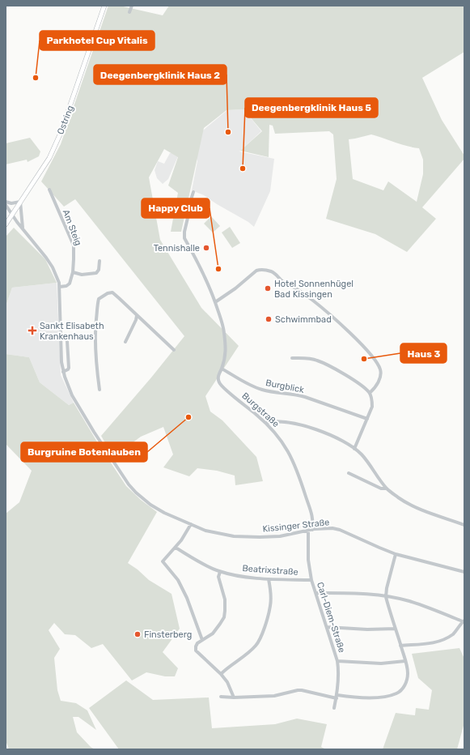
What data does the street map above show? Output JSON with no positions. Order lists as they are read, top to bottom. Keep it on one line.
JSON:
{"streets":{"main road":["Ostring"],"street":["Am Steig","Burgblick","Burgstraße","Kissinger Straße","Beatrixstraße","Carl-Diem-Straße"]},"crossings":[["Ostring","Kissinger Straße"],["Am Steig","Kissinger Straße"],["Burgblick","Burgstraße"],["Burgstraße","Kissinger Straße"],["Burgstraße","Carl-Diem-Straße"],["Kissinger Straße","Carl-Diem-Straße"],["Beatrixstraße","Carl-Diem-Straße"]],"places":{"other":["Parkhotel Cup Vitalis","Deegenbergklinik Haus 2","Deegenbergklinik Haus 5","Tennishalle","Happy Club","Hotel Sonnenhügel Bad Kissingen","Schwimmbad","Haus 3","Burgruine Botenlauben","Finsterberg"],"health":["Sankt Elisabeth Krankenhaus"]}}
